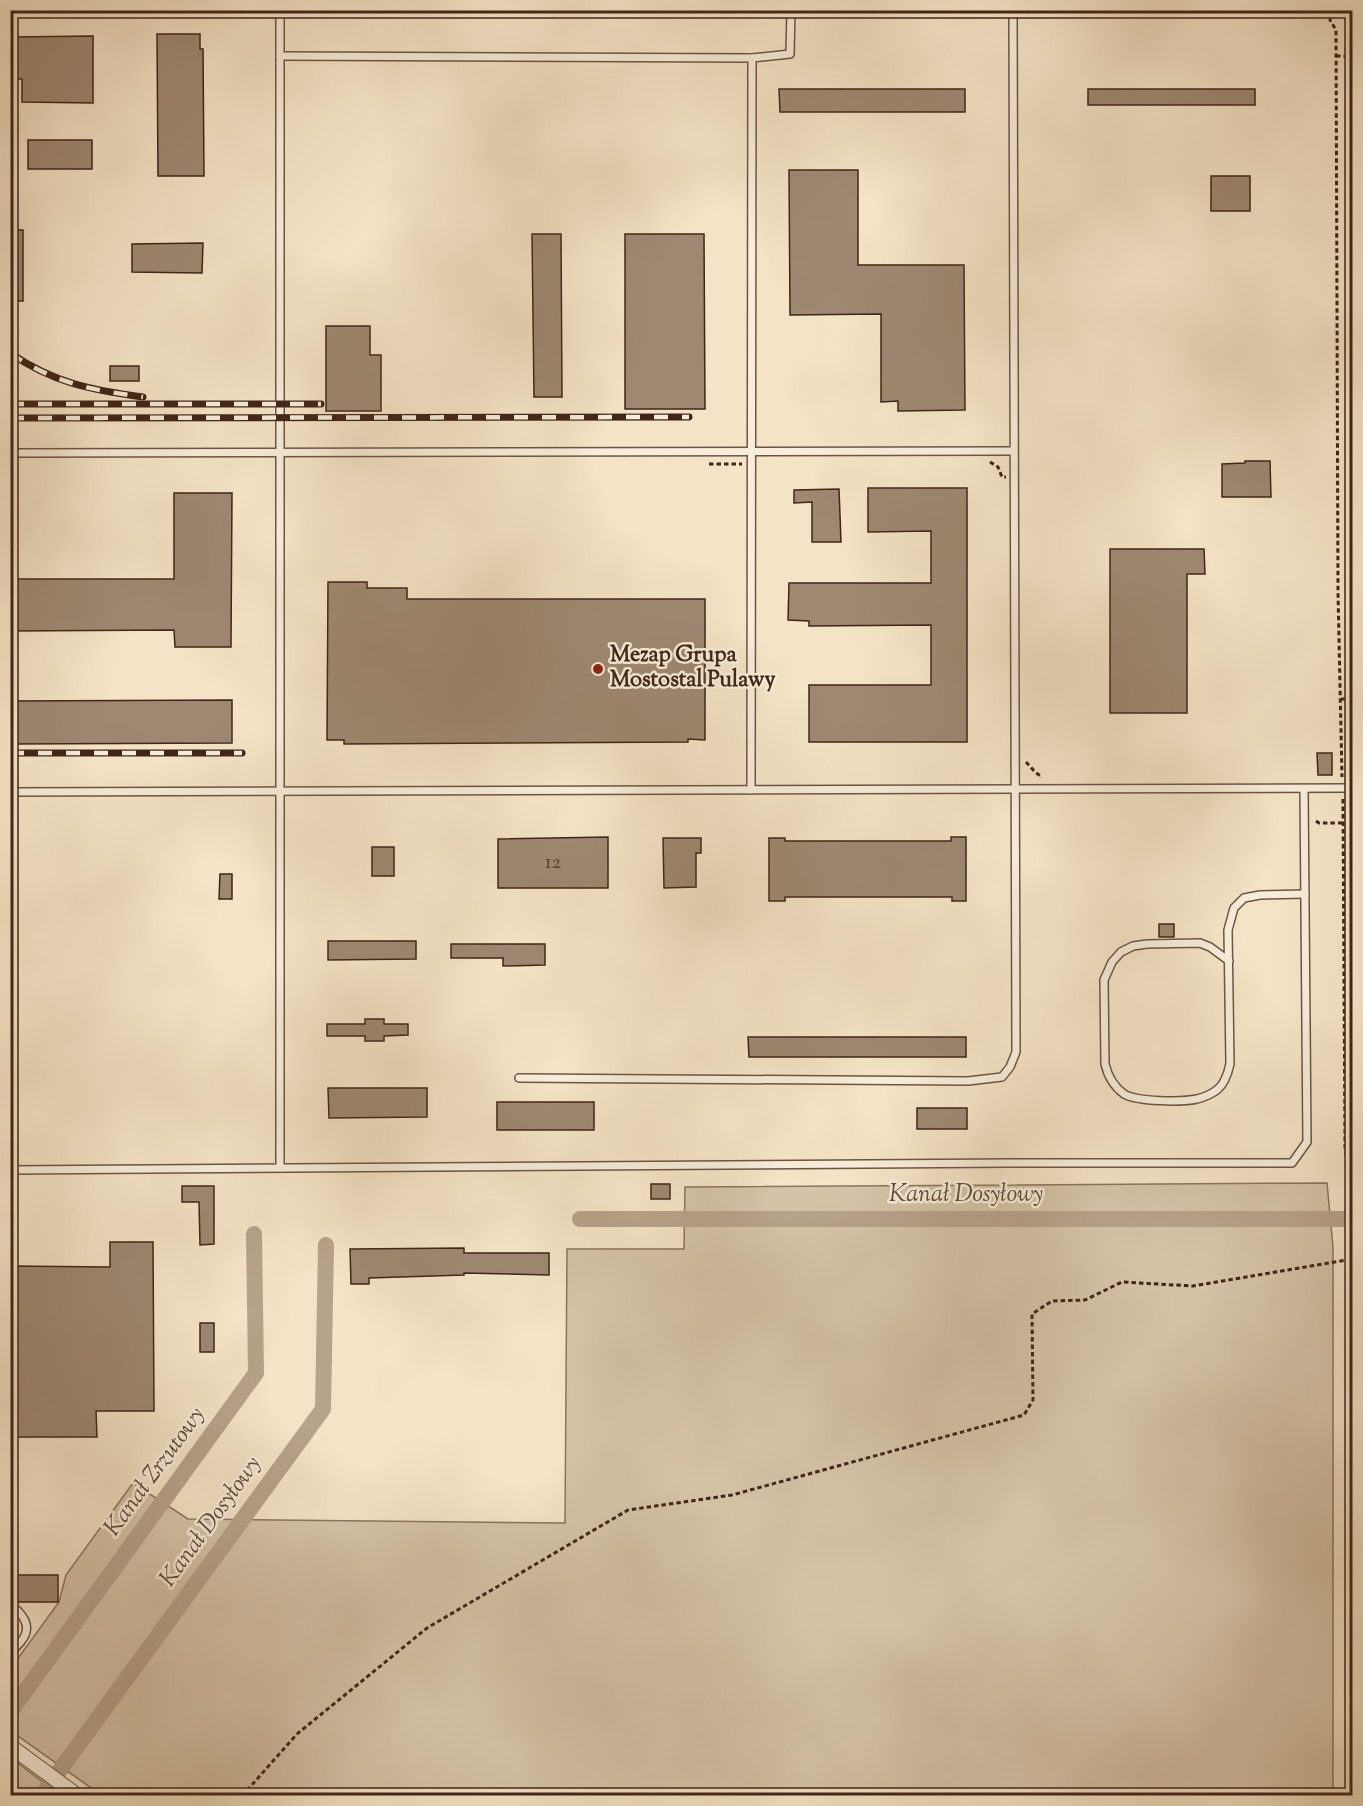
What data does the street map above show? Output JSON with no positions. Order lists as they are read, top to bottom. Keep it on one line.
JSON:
{"water":["Kanał Dosyłowy","Kanał Zrzutowy"],"places":["Mezap Grupa Mostostal Pulawy"],"house_numbers":["12"]}
